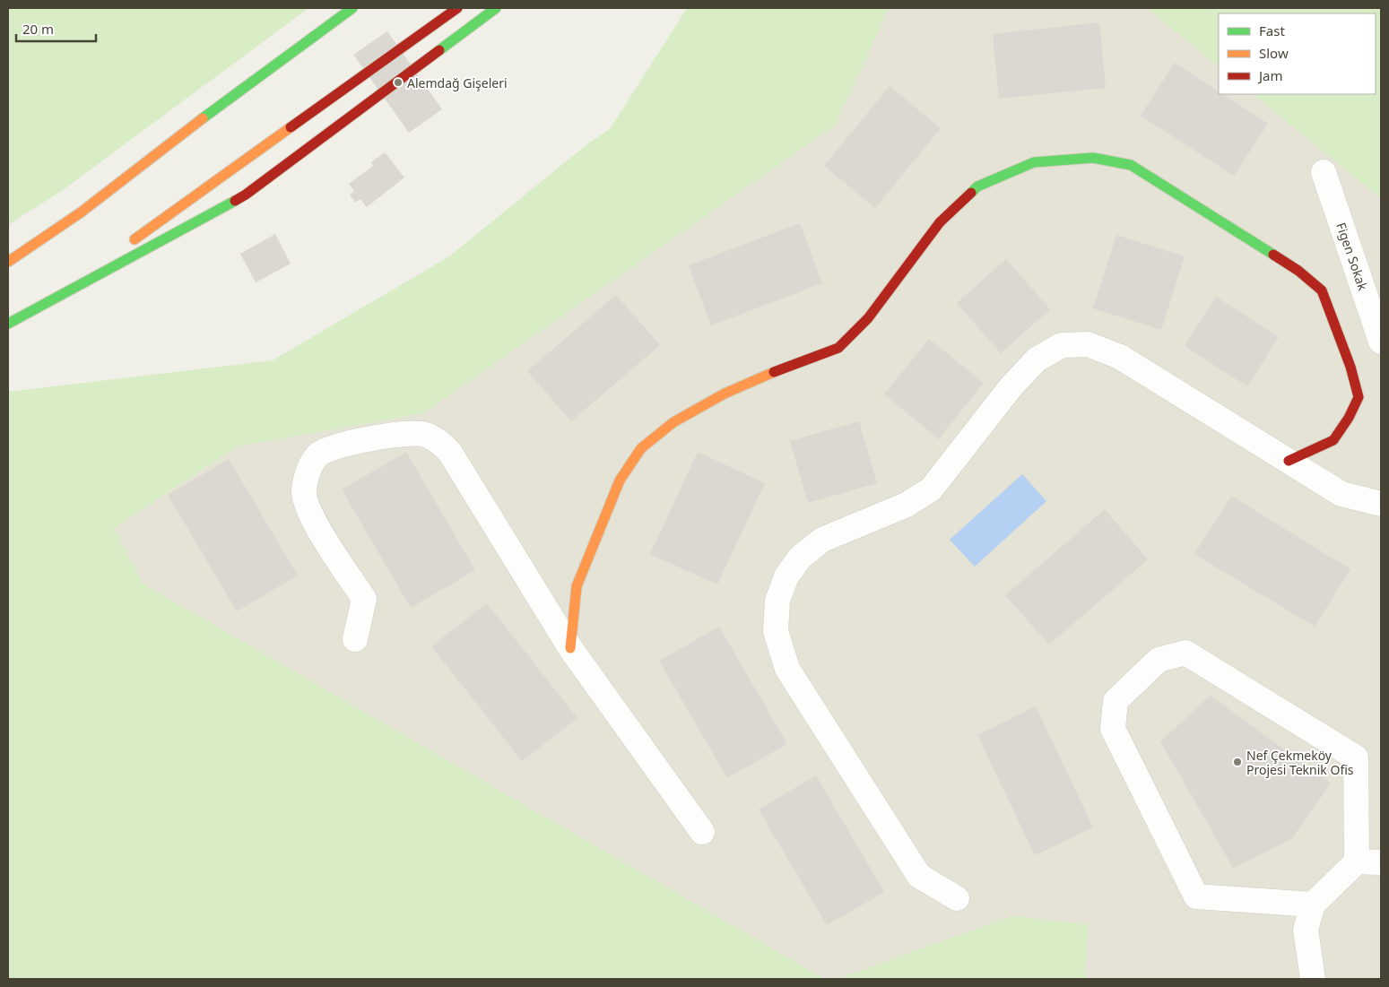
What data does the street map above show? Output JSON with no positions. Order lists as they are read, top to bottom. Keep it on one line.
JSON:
{"streets":{"street":["Figen Sokak"]},"places":["Alemdağ Gişeleri","Nef Çekmeköy Projesi Teknik Ofis"],"legend":["Fast","Slow","Jam"],"scale_bar":"20 m"}
